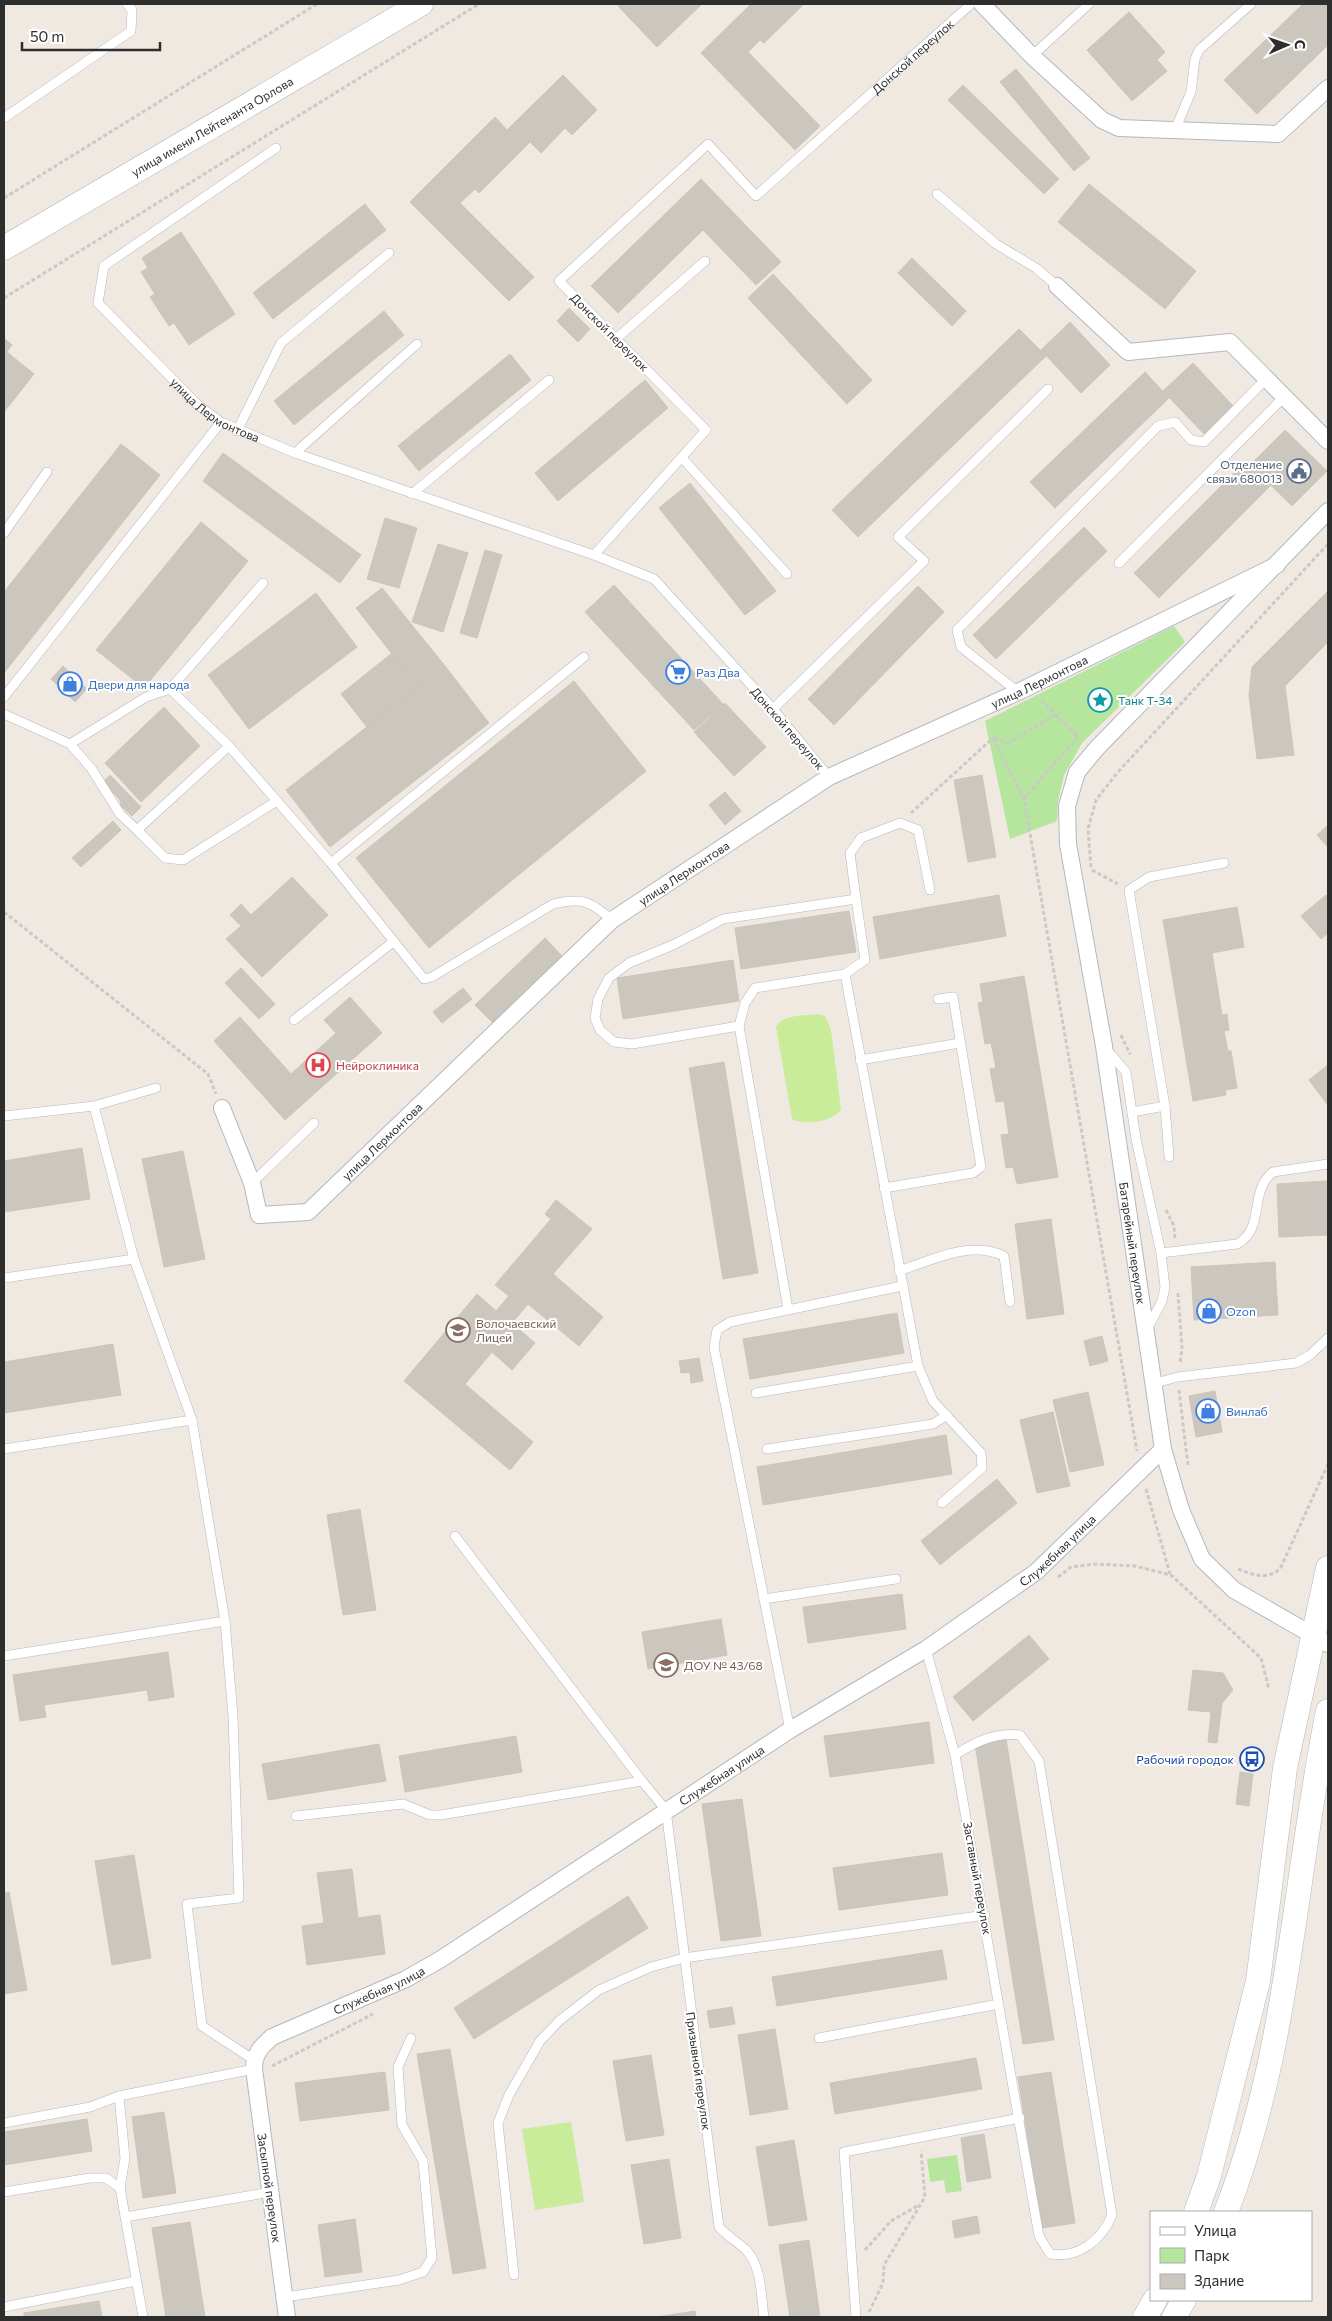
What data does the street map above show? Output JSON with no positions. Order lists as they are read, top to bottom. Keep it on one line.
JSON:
{"streets":{"main road":["улица имени Лейтенанта Орлова"],"street":["улица Лермонтова","Батарейный переулок","Служебная улица","Засыпной переулок"],"lane":["Донской переулок","Заставный переулок","Призывной переулок"]},"crossings":[["Донской переулок","улица Лермонтова"],["улица Лермонтова","Батарейный переулок"],["Батарейный переулок","Служебная улица"],["Служебная улица","Заставный переулок"],["Служебная улица","Призывной переулок"],["Служебная улица","Засыпной переулок"]],"places":{"public building":["Отделение связи 680013"],"supermarket":["Раз Два"],"shop":["Двери для народа","Ozon","Винлаб"],"place":["Танк Т-34"],"hospital":["Нейроклиника"],"school or university":["Волочаевский Лицей","ДОУ № 43/68"],"bus stop":["Рабочий городок"]},"legend":["Улица","Парк","Здание"],"scale_bar":"50 m","north":"right"}
